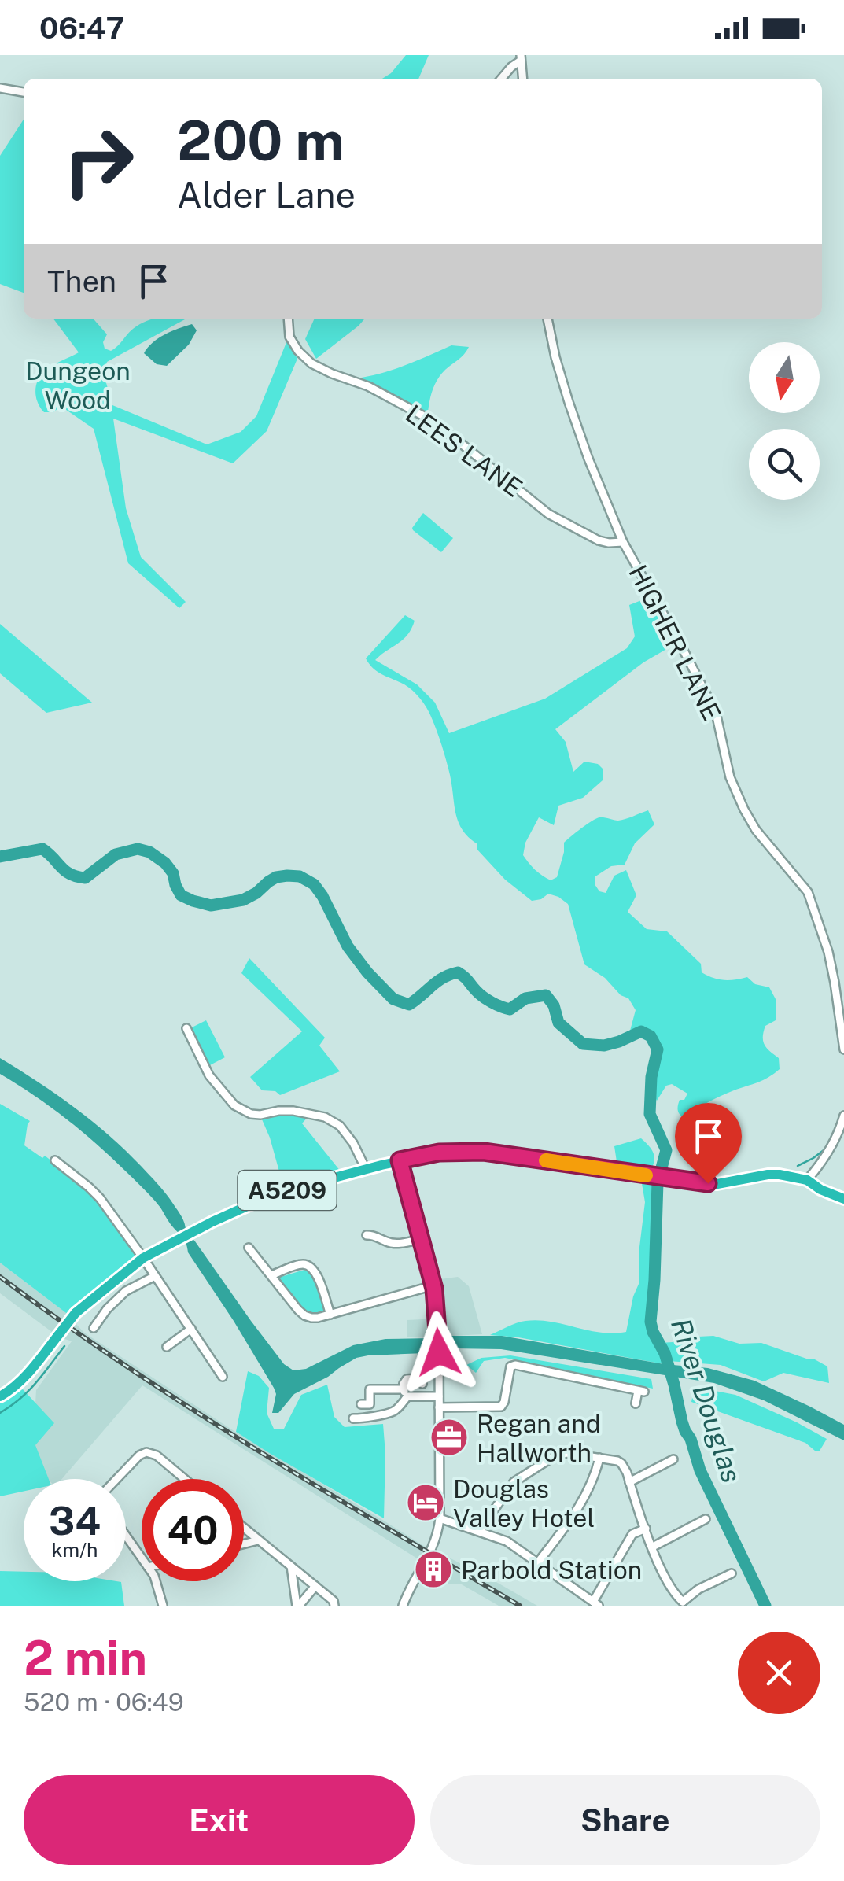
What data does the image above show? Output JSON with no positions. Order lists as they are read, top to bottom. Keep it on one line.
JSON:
{"streets":{"highway":["A5209"],"street":["LEES LANE","HIGHER LANE"]},"crossings":[["LEES LANE","HIGHER LANE"]],"water":["River Douglas"],"parks":["Dungeon Wood"],"places":{"office":["Regan and Hallworth"],"hotel":["Douglas Valley Hotel"],"building":["Parbold Station"]},"north":"bottom","page":{"status":"06:47","turn":["200 m","Alder Lane"],"then":"Then","speed":"34 km/h","limit":"40","heading":["2 min","520 m · 06:49"],"buttons":["Exit","Share"]}}
